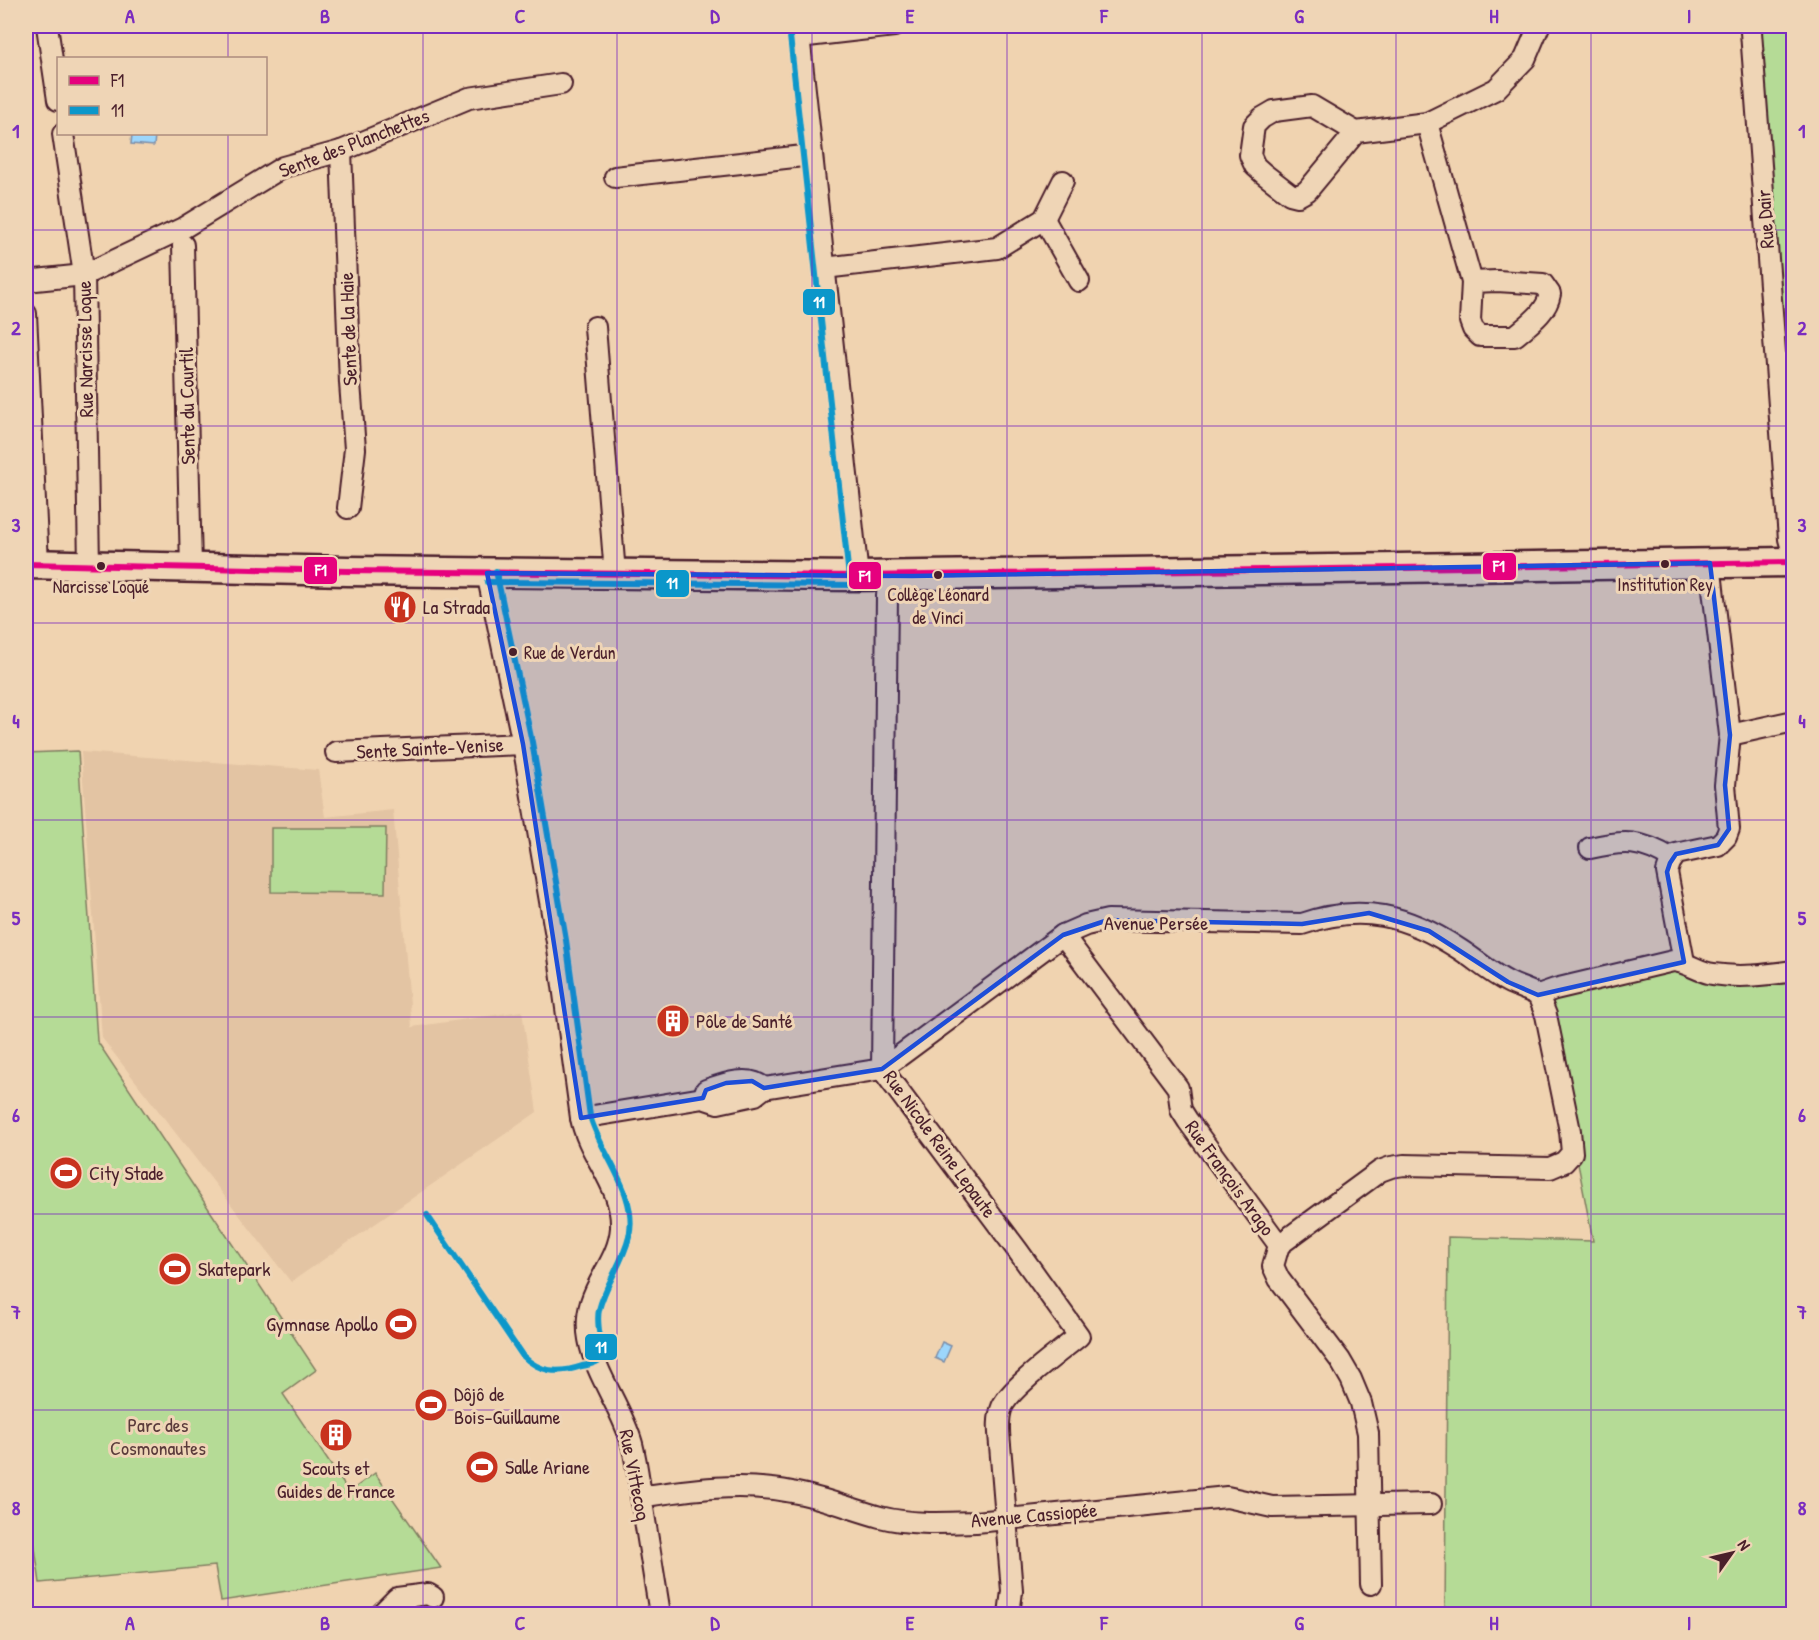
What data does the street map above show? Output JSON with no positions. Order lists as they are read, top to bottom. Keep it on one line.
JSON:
{"streets":{"street":["Sente des Planchettes","Rue Dair","Sente de la Haie","Rue Narcisse Loque","Sente du Courtil","Sente Sainte-Venise","Avenue Persée","Rue Nicole Reine Lepaute","Rue François Arago","Rue Vittecoq","Avenue Cassiopée"]},"crossings":[["Sente des Planchettes","Sente de la Haie"],["Sente des Planchettes","Rue Narcisse Loque"],["Sente Sainte-Venise","Rue Vittecoq"],["Avenue Persée","Rue Nicole Reine Lepaute"],["Avenue Persée","Rue François Arago"],["Avenue Persée","Rue Vittecoq"],["Rue Nicole Reine Lepaute","Avenue Cassiopée"],["Rue François Arago","Avenue Cassiopée"],["Rue Vittecoq","Avenue Cassiopée"]],"parks":["Parc des Cosmonautes"],"places":{"other":["Institution Rey","Narcisse Loqué","Collège Léonard de Vinci","Rue de Verdun"],"restaurant":["La Strada"],"building":["Pôle de Santé","Scouts et Guides de France"],"sports":["City Stade","Skatepark","Gymnase Apollo","Dôjô de Bois-Guillaume","Salle Ariane"]},"lines":["transit line 11","transit line F1"],"legend":["F1","11"],"north":"top right","grid":{"columns":["A","B","C","D","E","F","G","H","I"],"rows":["1","2","3","4","5","6","7","8"]}}
